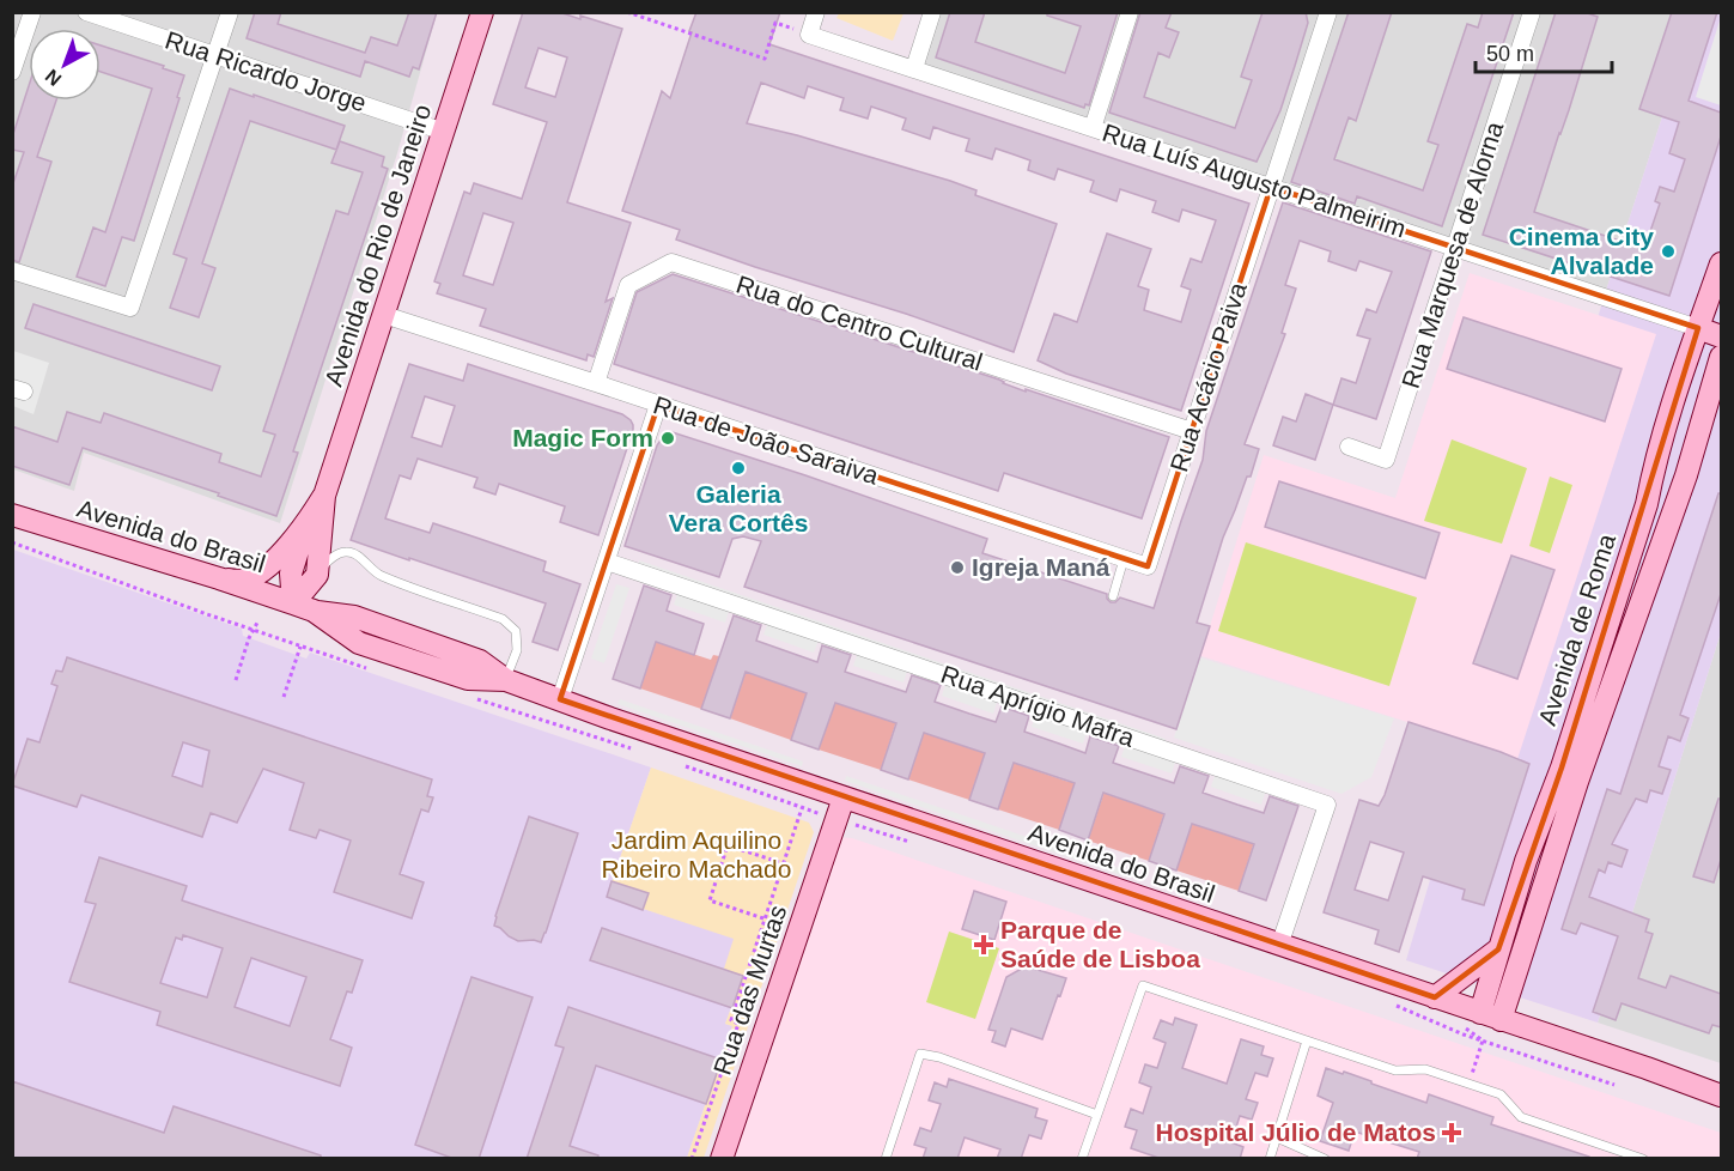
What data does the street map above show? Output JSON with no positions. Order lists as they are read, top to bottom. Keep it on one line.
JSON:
{"streets":{"main road":["Avenida do Rio de Janeiro","Avenida do Brasil","Avenida de Roma","Rua das Murtas"],"street":["Rua Ricardo Jorge","Rua Luís Augusto Palmeirim","Rua Marquesa de Alorna","Rua do Centro Cultural","Rua Acácio Paiva","Rua de João Saraiva","Rua Aprígio Mafra"]},"crossings":[["Rua Ricardo Jorge","Avenida do Rio de Janeiro"],["Rua Luís Augusto Palmeirim","Rua Marquesa de Alorna"],["Rua Luís Augusto Palmeirim","Rua Acácio Paiva"],["Rua Luís Augusto Palmeirim","Avenida de Roma"],["Avenida do Rio de Janeiro","Rua de João Saraiva"],["Avenida do Rio de Janeiro","Avenida do Brasil"],["Rua do Centro Cultural","Rua Acácio Paiva"],["Rua do Centro Cultural","Rua de João Saraiva"],["Rua Acácio Paiva","Rua de João Saraiva"],["Avenida do Brasil","Avenida de Roma"],["Avenida do Brasil","Rua Aprígio Mafra"],["Avenida do Brasil","Rua das Murtas"]],"parks":["Jardim Aquilino Ribeiro Machado"],"places":{"other":["Cinema City Alvalade","Magic Form","Galeria Vera Cortês","Igreja Maná"],"health":["Parque de Saúde de Lisboa","Hospital Júlio de Matos"]},"scale_bar":"50 m","north":"bottom left"}
